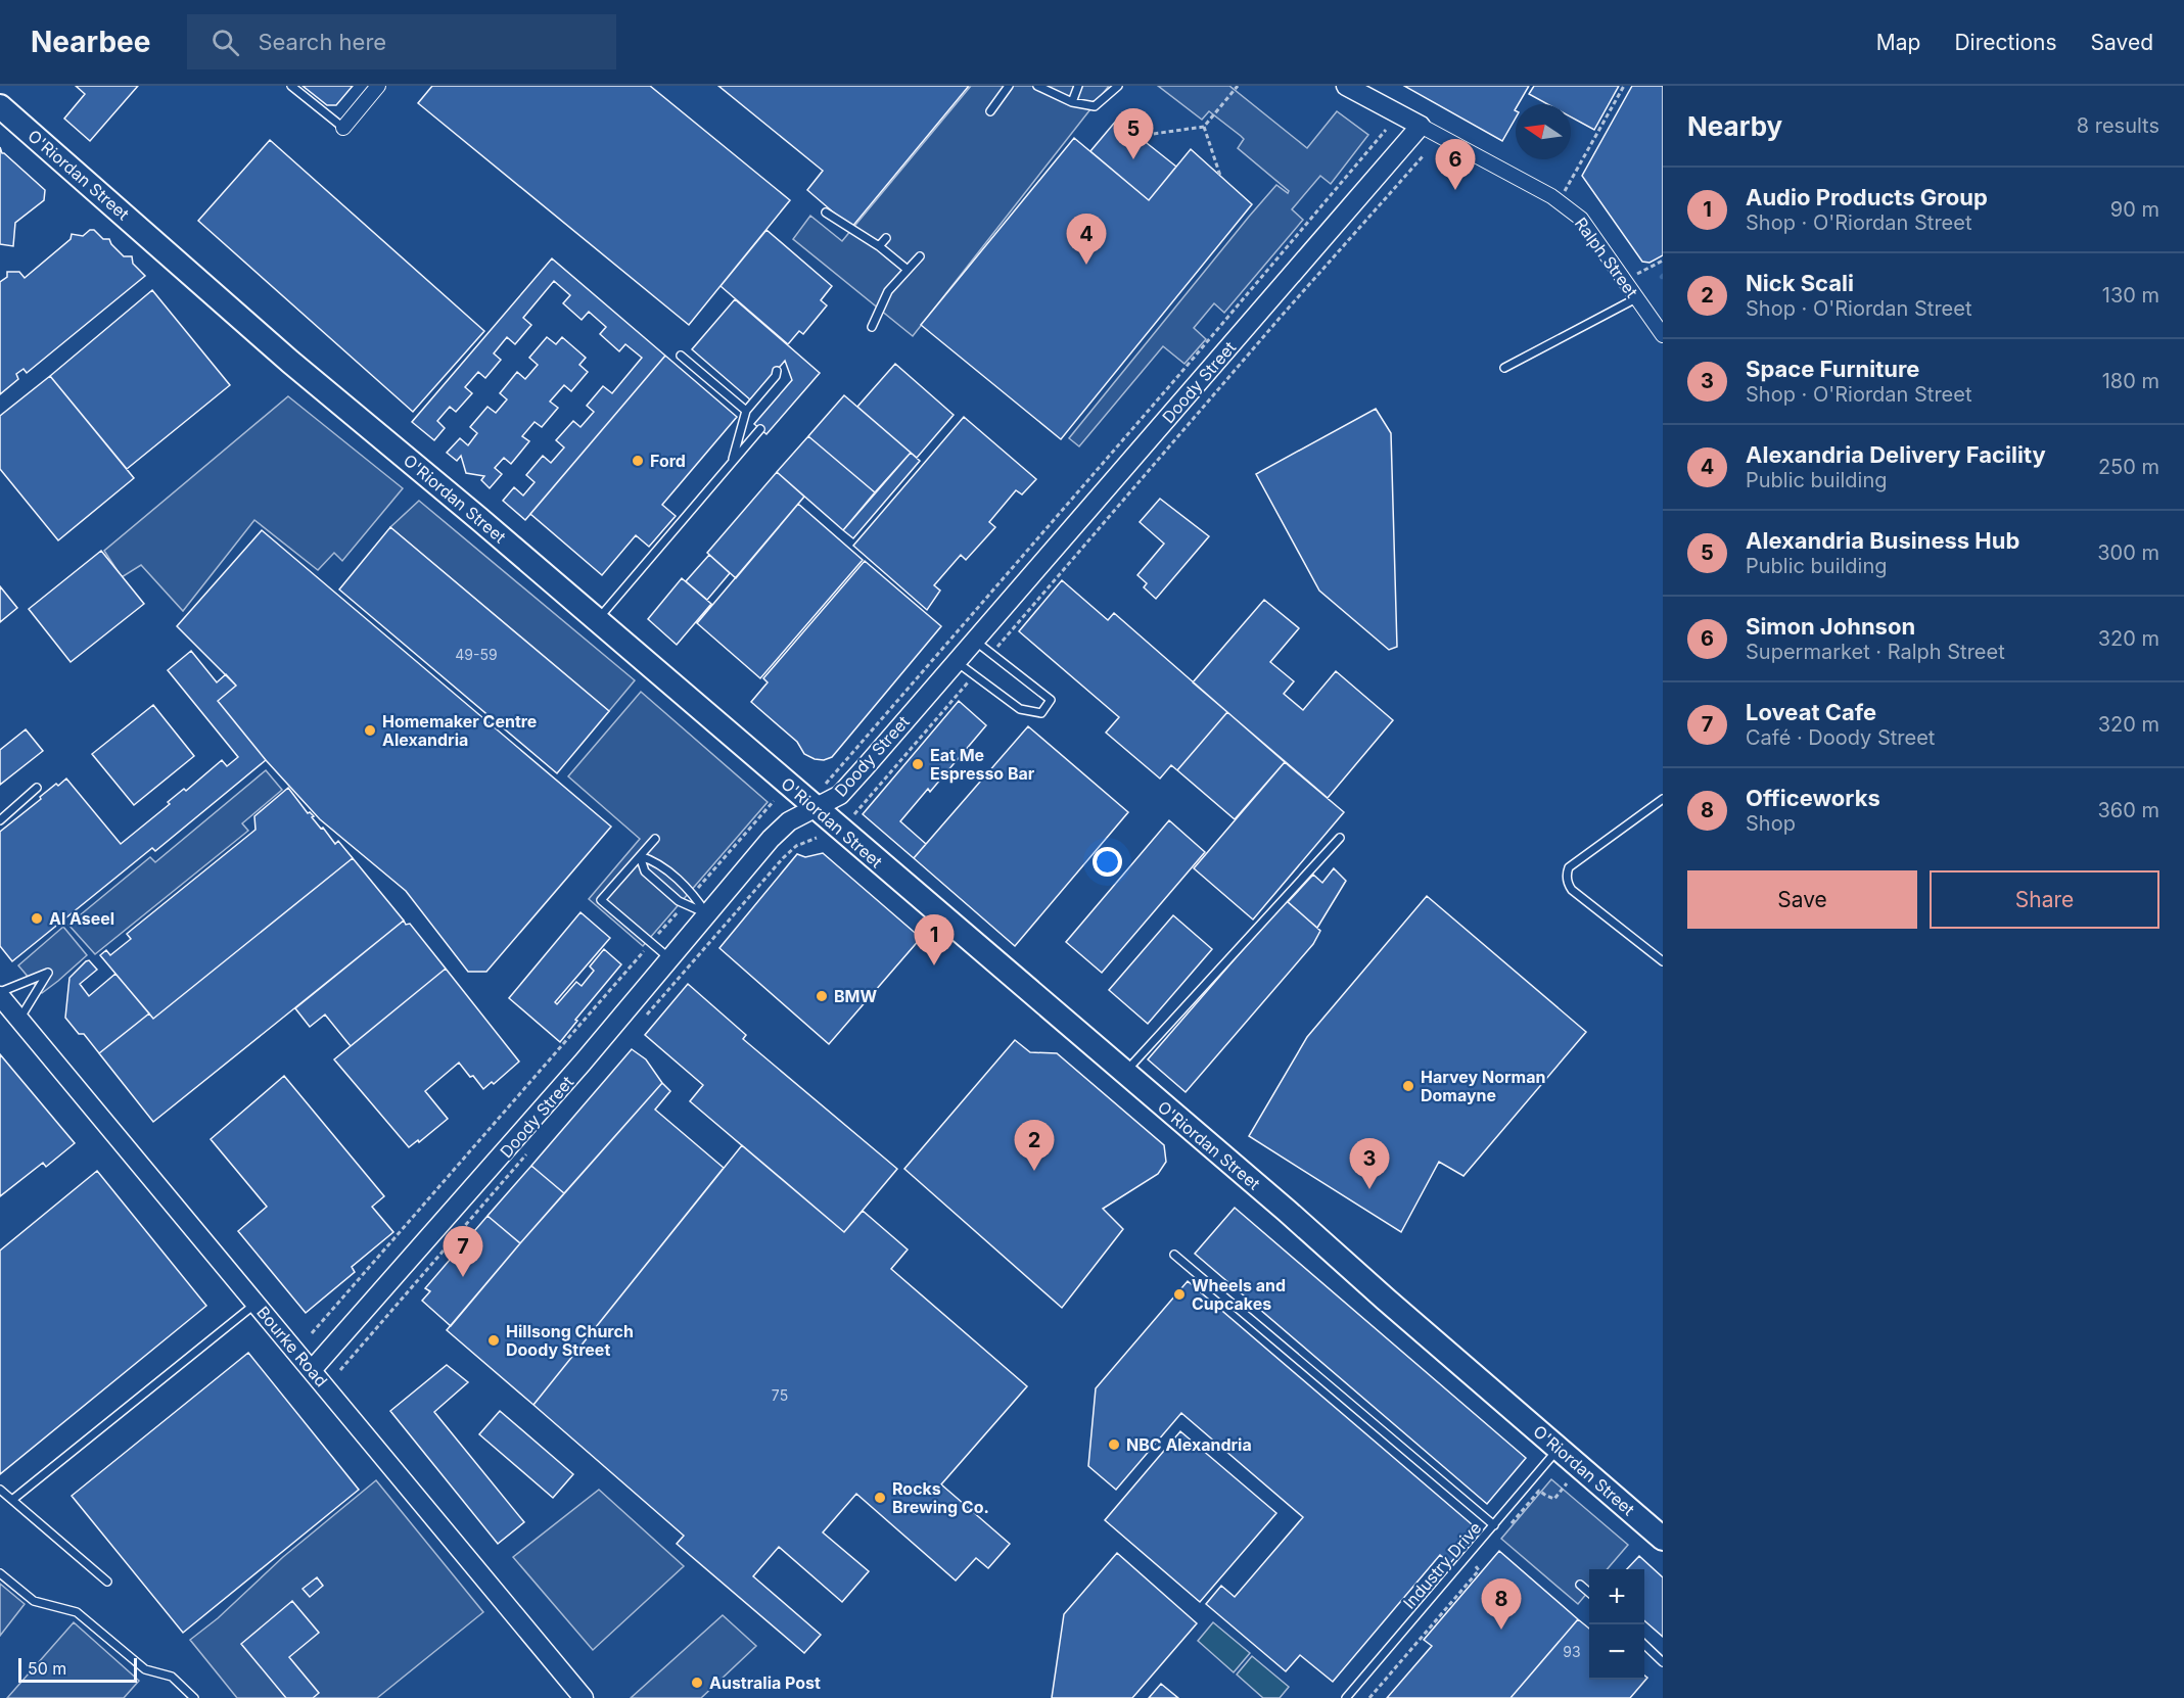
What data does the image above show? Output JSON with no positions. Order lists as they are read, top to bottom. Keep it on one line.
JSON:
{"streets":{"main road":["O'Riordan Street"],"street":["Ralph Street","Doody Street","Bourke Road"],"lane":["Industry Drive"]},"crossings":[["O'Riordan Street","Doody Street"],["O'Riordan Street","Industry Drive"],["Ralph Street","Doody Street"],["Doody Street","Bourke Road"]],"places":["Ford","Homemaker Centre Alexandria","Eat Me Espresso Bar","Al Aseel","BMW","Harvey Norman Domayne","Wheels and Cupcakes","Hillsong Church Doody Street","NBC Alexandria","Rocks Brewing Co.","Australia Post"],"house_numbers":["49-59","75","93"],"scale_bar":"50 m","north":"left","page":{"header":"Nearbee","search":"Search here","nav":["Map","Directions","Saved"],"heading":["Nearby","8 results"],"pins":["5","6","4","1","2","3","7","8"],"list":[{"mark":"1","name":"Audio Products Group","note":"Shop · O'Riordan Street","value":"90 m"},{"mark":"2","name":"Nick Scali","note":"Shop · O'Riordan Street","value":"130 m"},{"mark":"3","name":"Space Furniture","note":"Shop · O'Riordan Street","value":"180 m"},{"mark":"4","name":"Alexandria Delivery Facility","note":"Public building","value":"250 m"},{"mark":"5","name":"Alexandria Business Hub","note":"Public building","value":"300 m"},{"mark":"6","name":"Simon Johnson","note":"Supermarket · Ralph Street","value":"320 m"},{"mark":"7","name":"Loveat Cafe","note":"Café · Doody Street","value":"320 m"},{"mark":"8","name":"Officeworks","note":"Shop","value":"360 m"}],"buttons":["Save","Share"],"map_buttons":["+","−"],"scale":"50 m"}}
